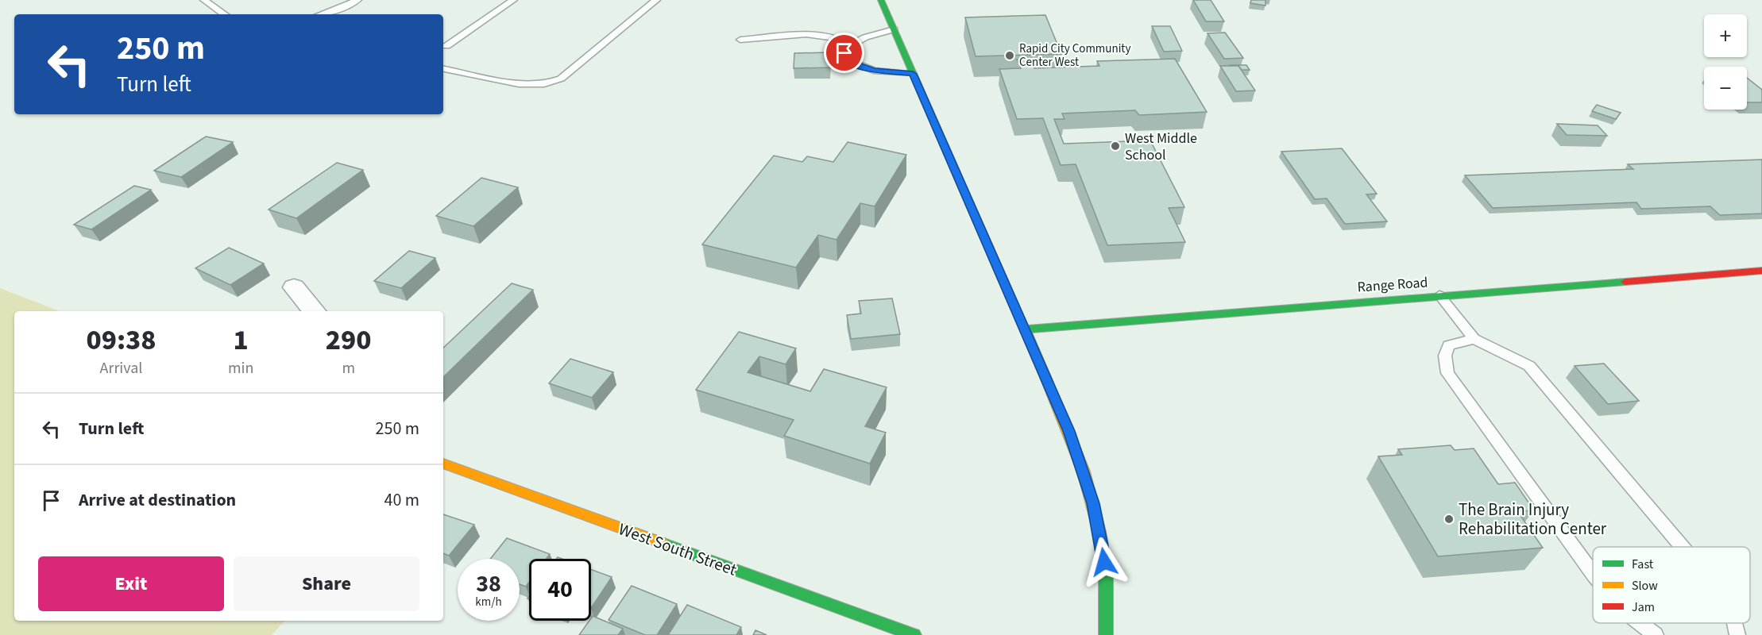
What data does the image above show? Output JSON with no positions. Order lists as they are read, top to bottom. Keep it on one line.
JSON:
{"streets":{"street":["Range Road","West South Street"]},"places":["Rapid City Community Center West","West Middle School","The Brain Injury Rehabilitation Center"],"legend":["Fast","Slow","Jam"],"page":{"map_buttons":["+","−"],"turn":["250 m","Turn left"],"eta":["09:38","Arrival","1","min","290","m"],"list":[{"name":"Turn left","value":"250 m"},{"name":"Arrive at destination","value":"40 m"}],"buttons":["Exit","Share"],"speed":"38 km/h","limit":"40"}}
